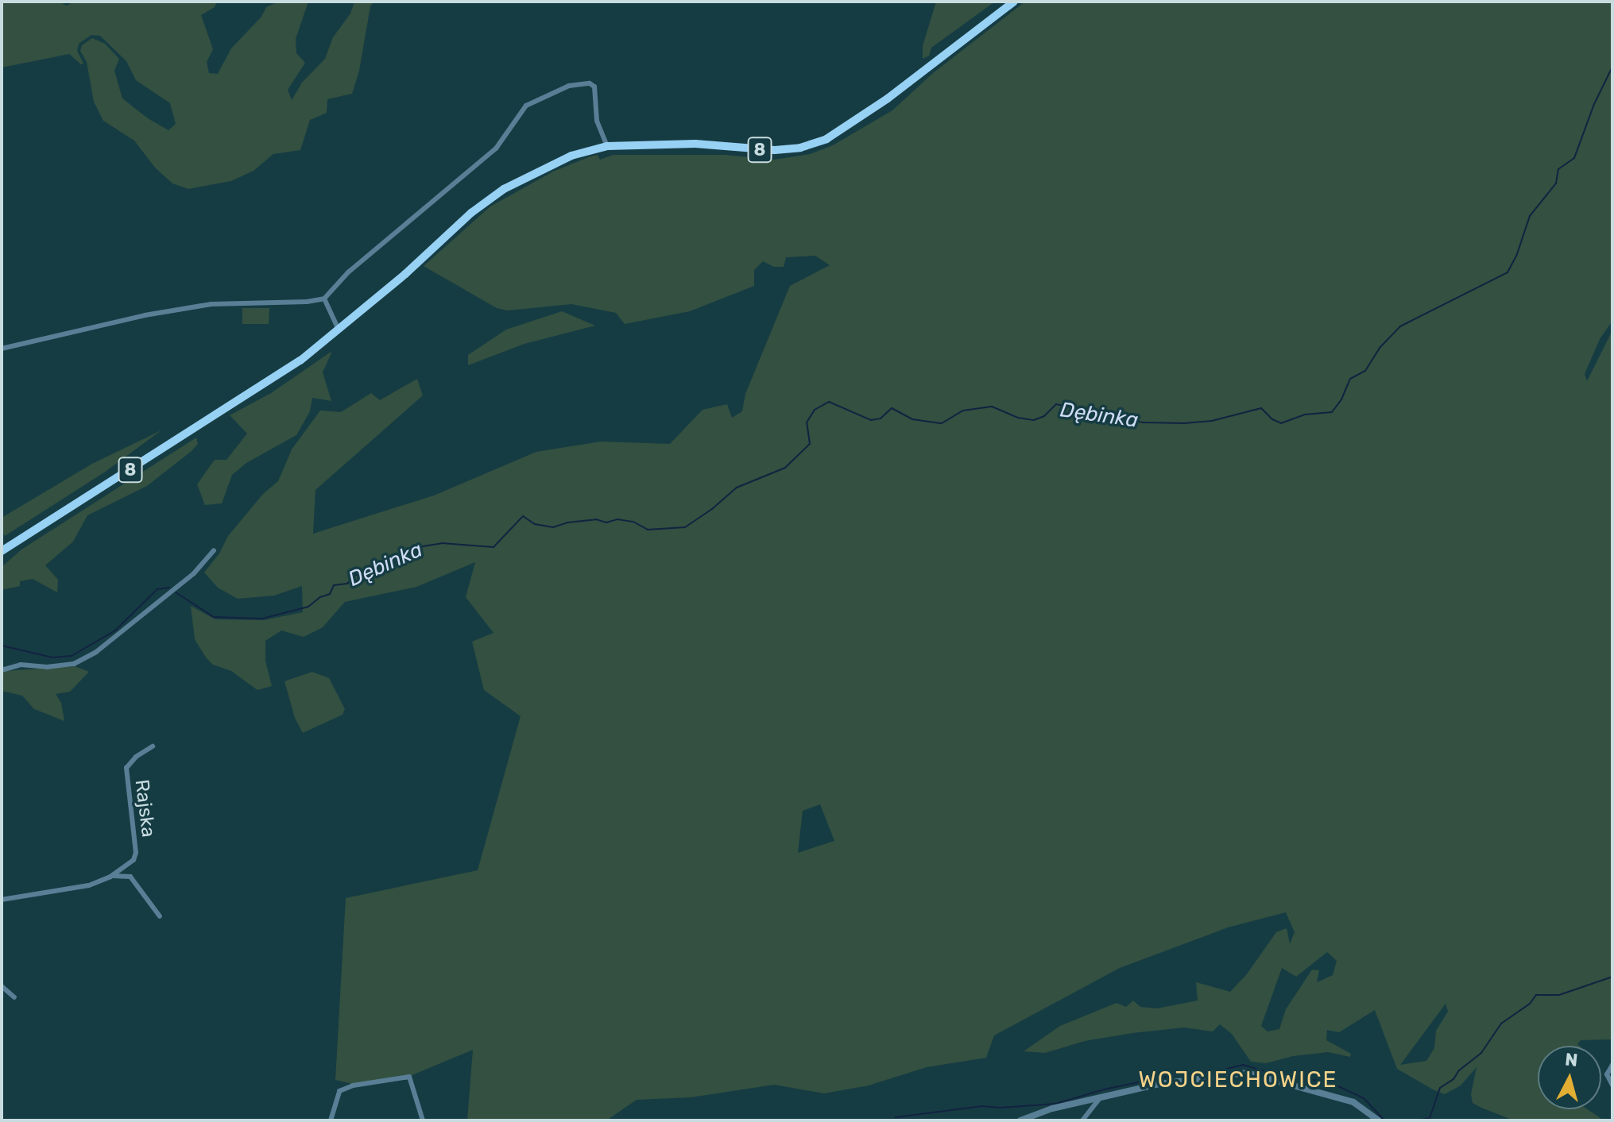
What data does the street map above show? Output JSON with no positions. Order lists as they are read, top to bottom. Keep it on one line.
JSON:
{"streets":{"highway":["8"],"street":["Rajska"]},"districts":["WOJCIECHOWICE"],"water":["Dębinka"],"north":"top"}
